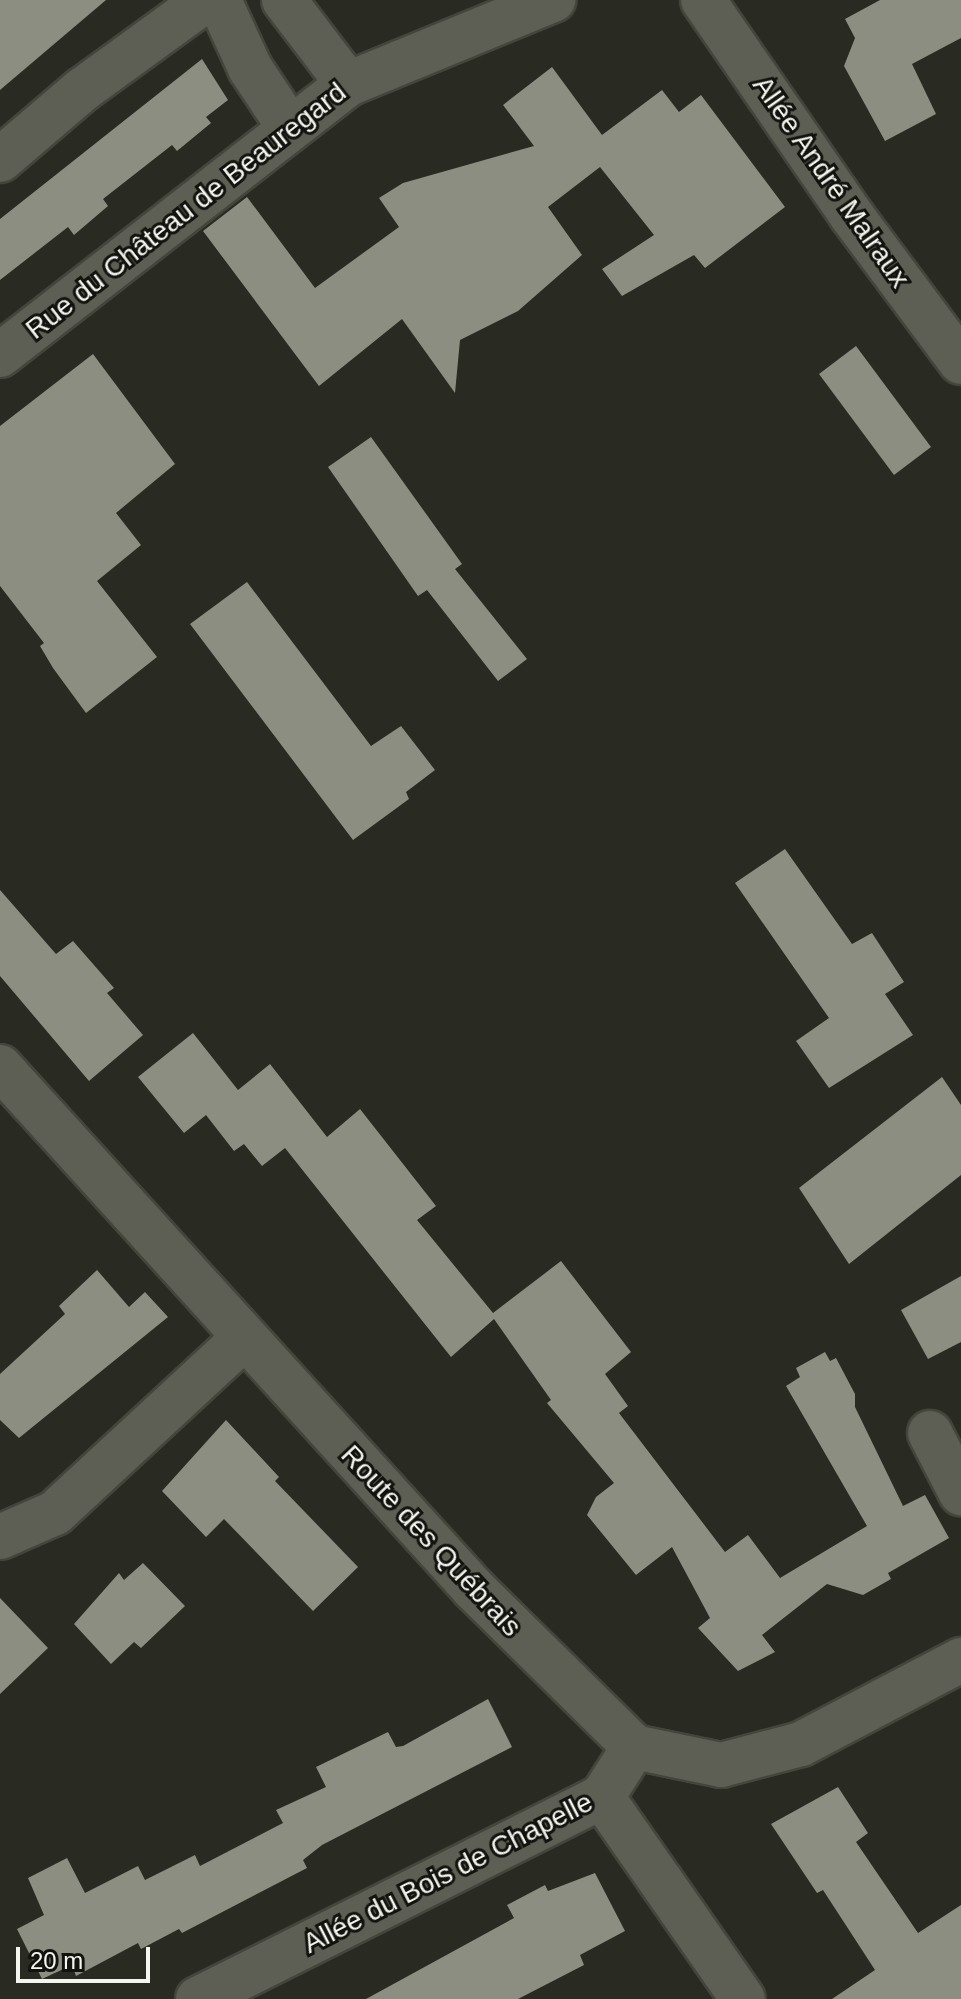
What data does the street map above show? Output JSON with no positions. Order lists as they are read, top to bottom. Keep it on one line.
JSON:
{"streets":{"street":["Allée André Malraux","Rue du Château de Beauregard","Route des Québrais","Allée du Bois de Chapelle"]},"crossings":[["Route des Québrais","Allée du Bois de Chapelle"]],"scale_bar":"20 m"}
